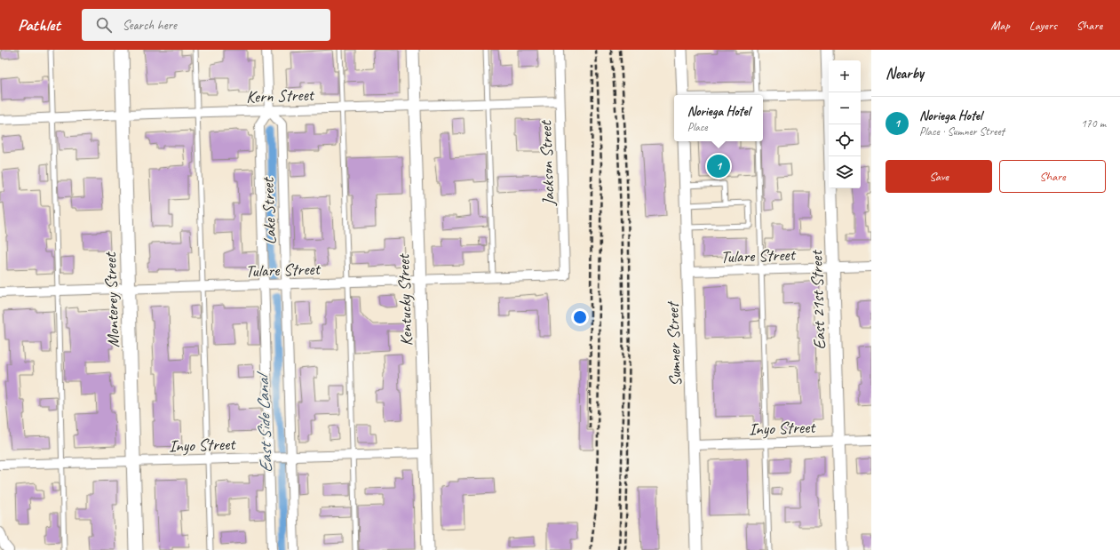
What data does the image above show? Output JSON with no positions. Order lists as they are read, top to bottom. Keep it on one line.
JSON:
{"streets":{"main road":["Monterey Street"],"street":["Kern Street","Jackson Street","Lake Street","Tulare Street","Kentucky Street","East 21st Street","Sumner Street","Inyo Street"]},"crossings":[["Kern Street","Jackson Street"],["Kern Street","Lake Street"],["Kern Street","Monterey Street"],["Kern Street","Kentucky Street"],["Jackson Street","Tulare Street"],["Lake Street","Tulare Street"],["Lake Street","Inyo Street"],["Tulare Street","Monterey Street"],["Tulare Street","Kentucky Street"],["Tulare Street","East 21st Street"],["Tulare Street","Sumner Street"],["Monterey Street","Inyo Street"],["Kentucky Street","Inyo Street"],["East 21st Street","Inyo Street"],["Sumner Street","Inyo Street"]],"water":["East Side Canal"],"page":{"header":"Pathlet","search":"Search here","nav":["Map","Layers","Share"],"heading":"Nearby","map_buttons":["+","−"],"popup":["Noriega Hotel","Place"],"list":[{"mark":"1","name":"Noriega Hotel","note":"Place · Sumner Street","value":"170 m"}],"buttons":["Save","Share"],"pins":"1"}}
